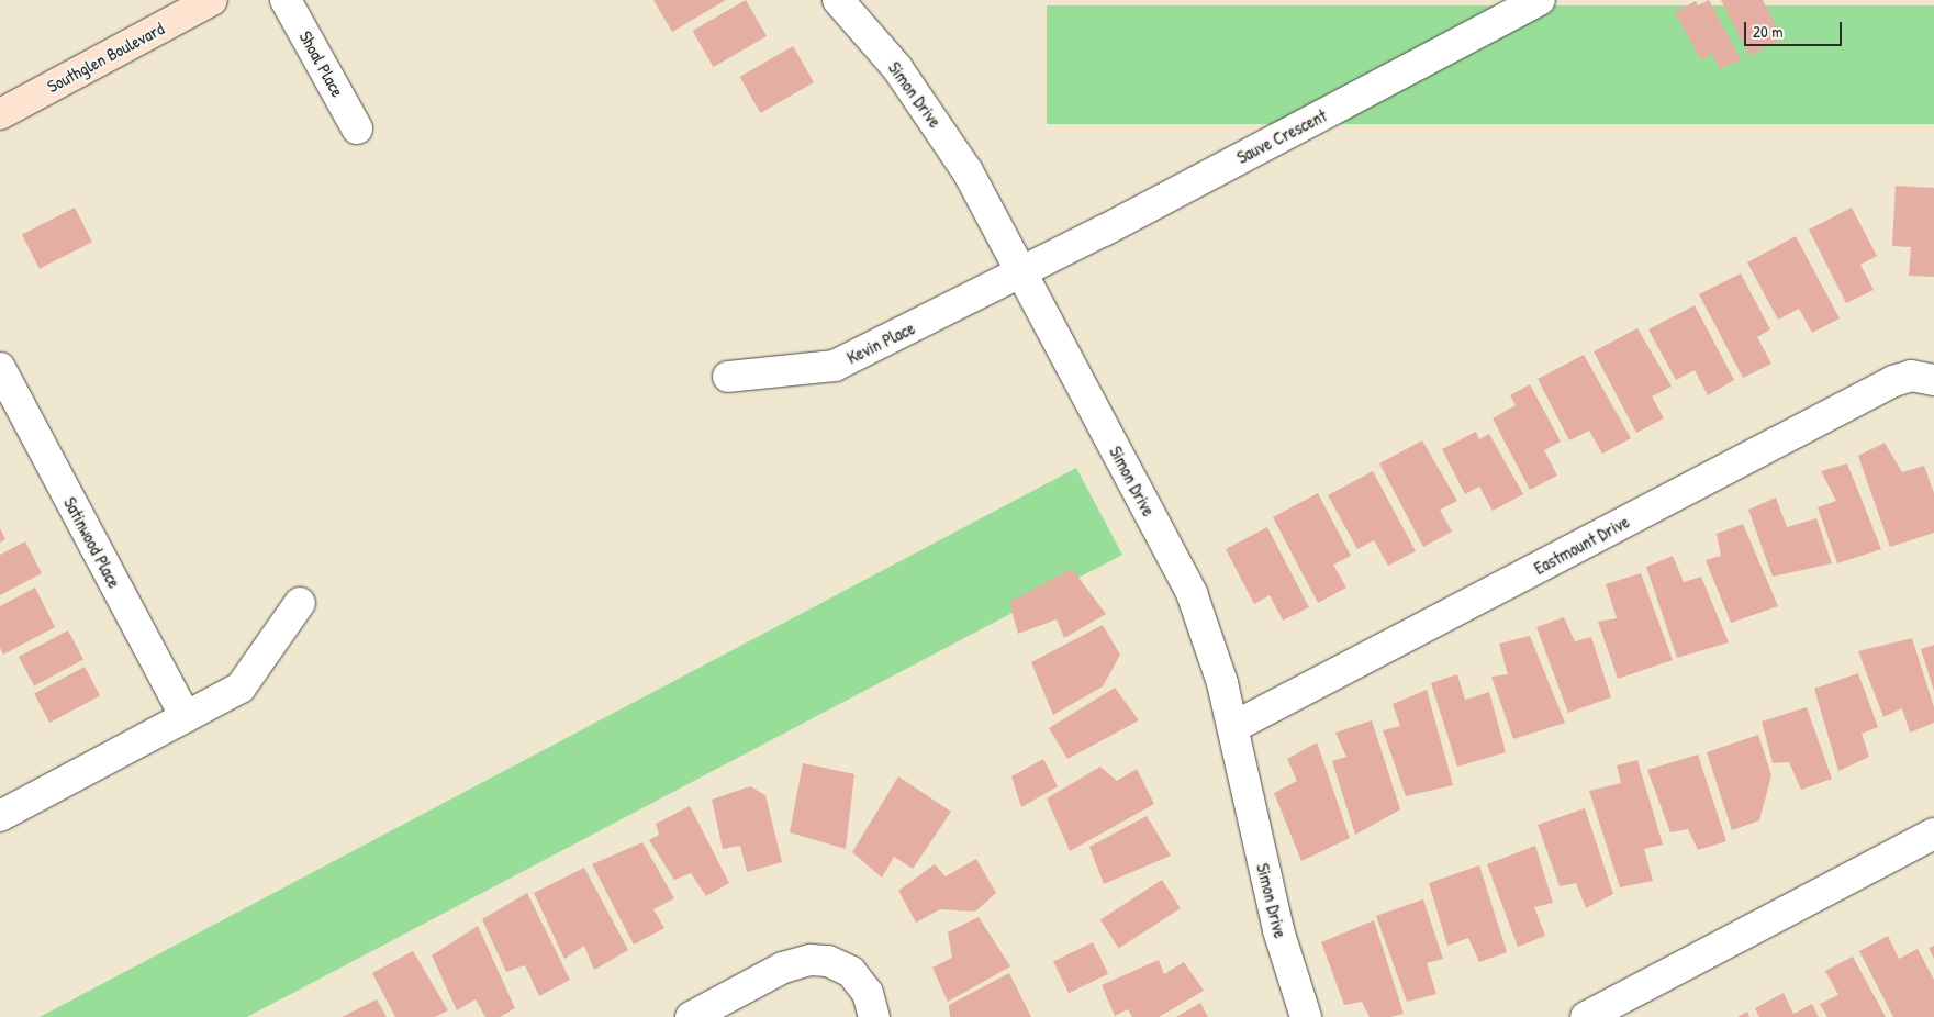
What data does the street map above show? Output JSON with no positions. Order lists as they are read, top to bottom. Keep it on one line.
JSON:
{"streets":{"street":["Southglen Boulevard","Shoal Place","Simon Drive","Sauve Crescent","Kevin Place","Satinwood Place","Eastmount Drive"]},"crossings":[["Simon Drive","Sauve Crescent"],["Simon Drive","Kevin Place"],["Simon Drive","Eastmount Drive"],["Sauve Crescent","Kevin Place"]],"scale_bar":"20 m"}
